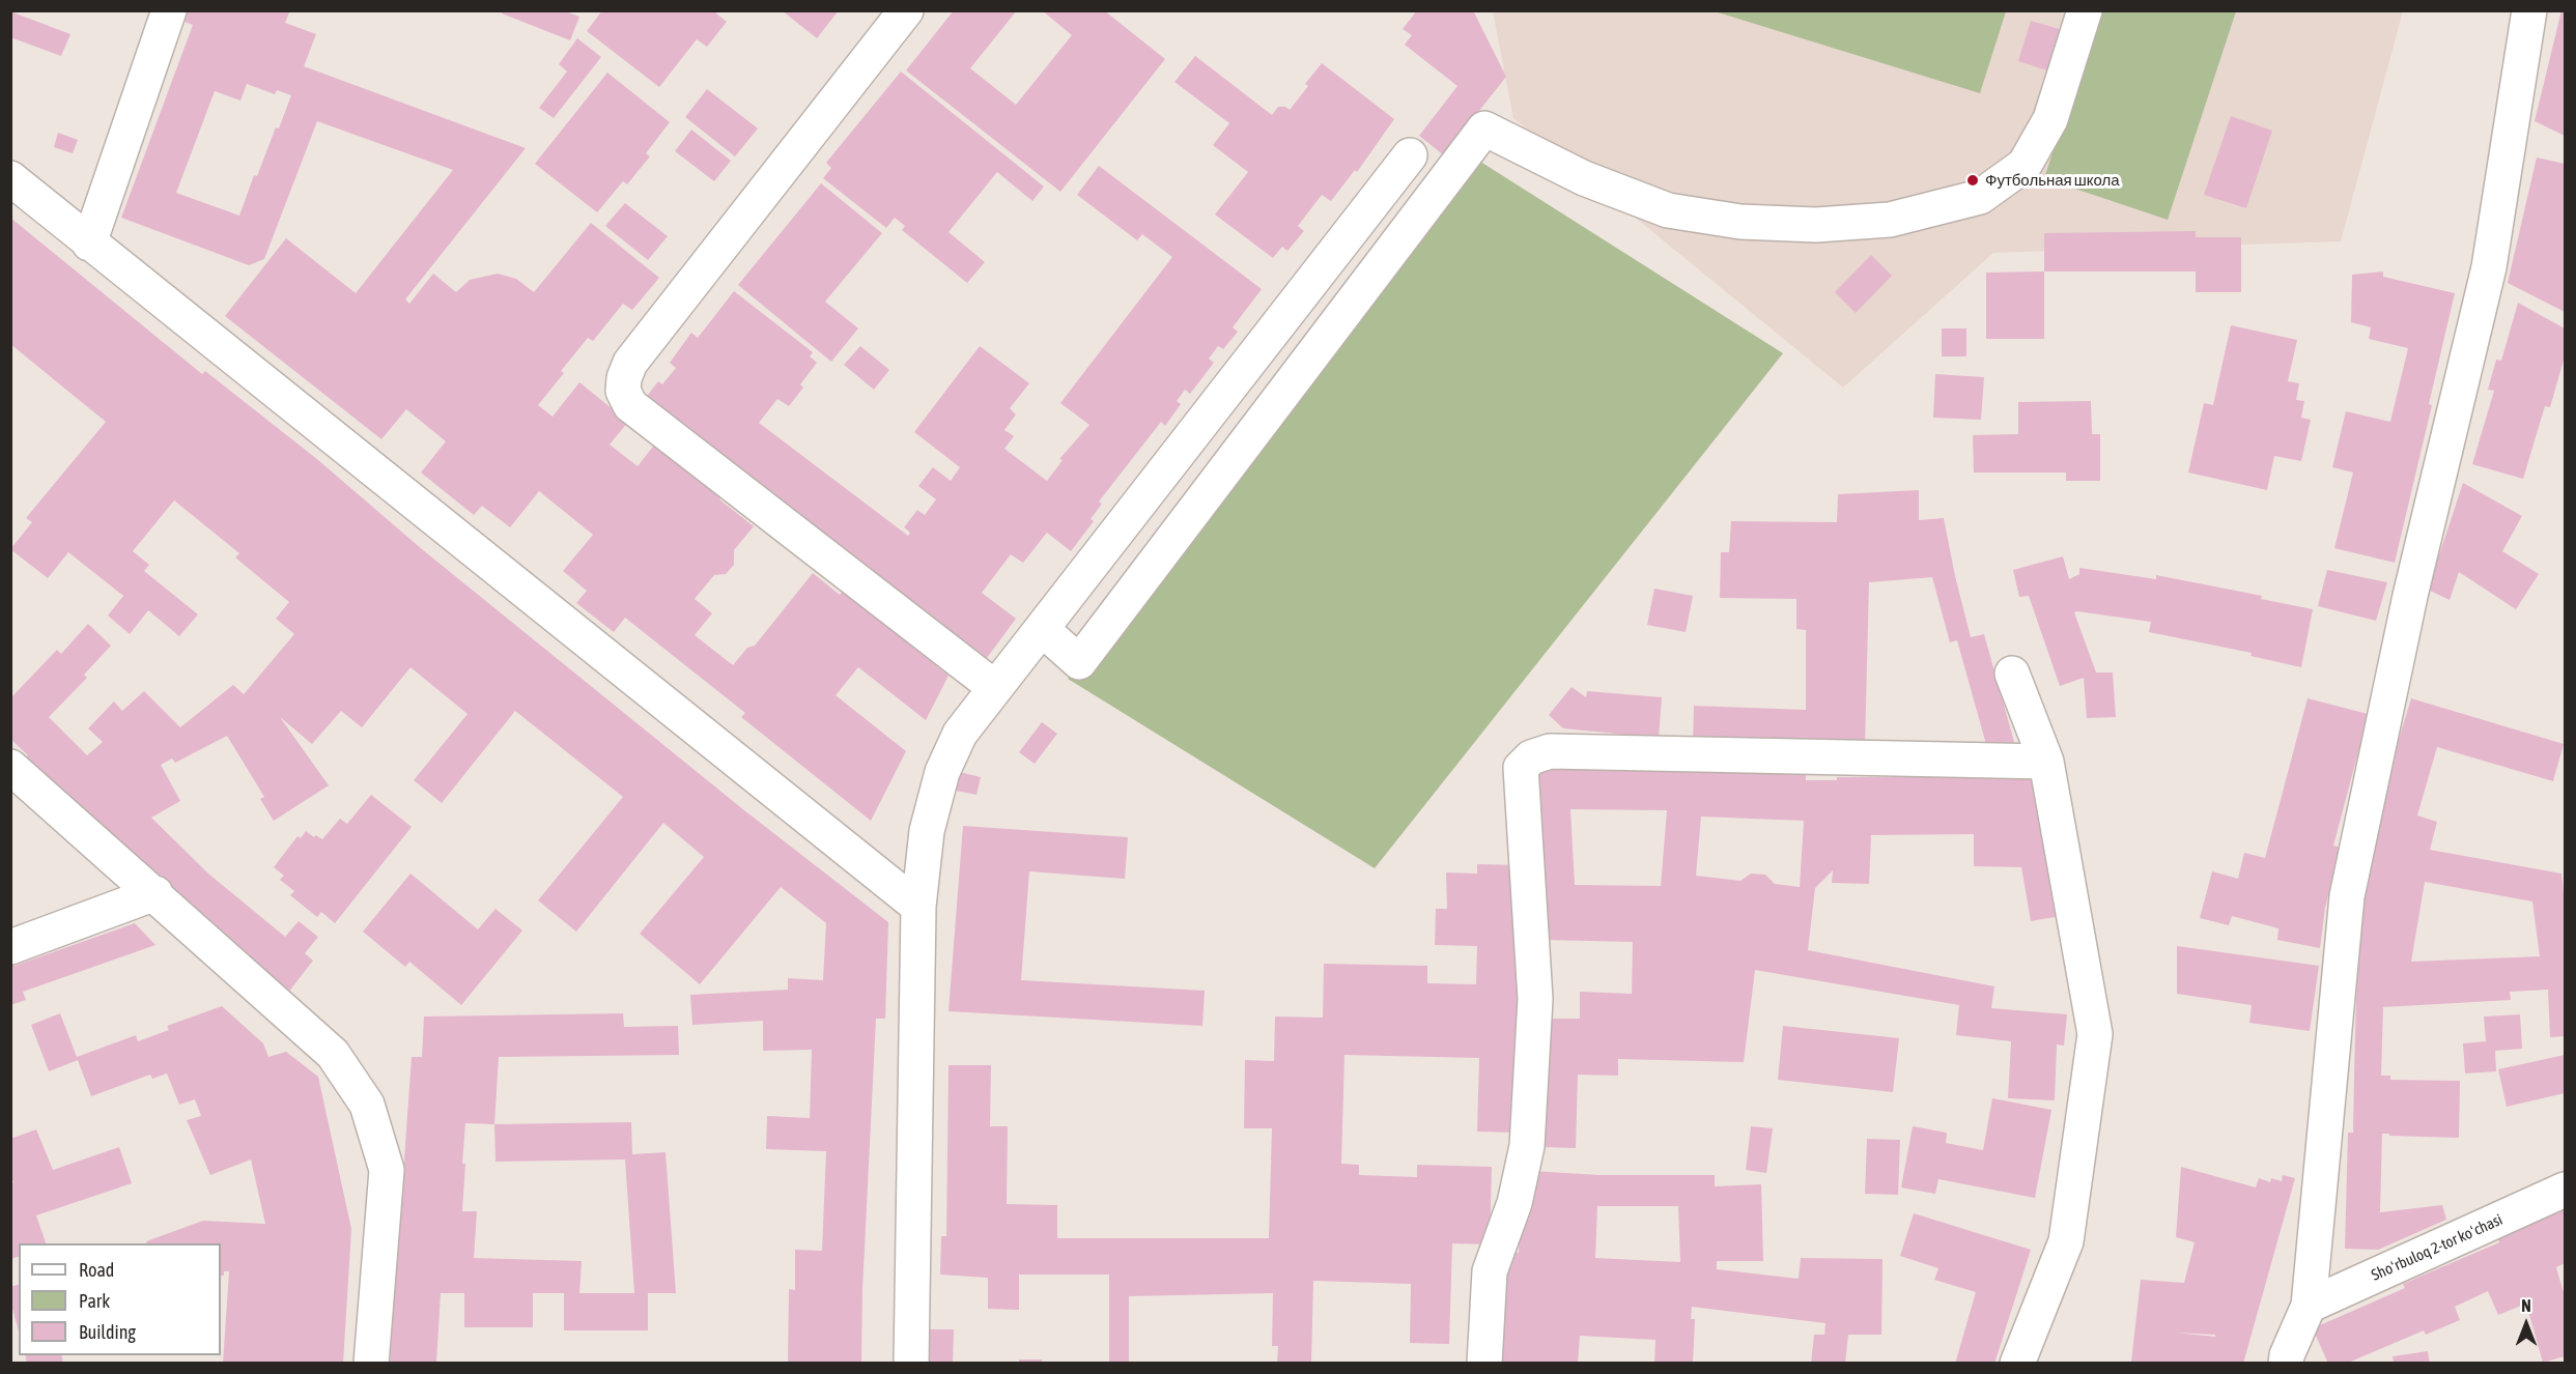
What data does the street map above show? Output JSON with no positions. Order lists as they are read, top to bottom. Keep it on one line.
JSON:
{"streets":{"street":["Shoʻrbuloq 2-tor koʻchasi"]},"places":["Футбольная школа"],"legend":["Road","Park","Building"],"north":"top"}
